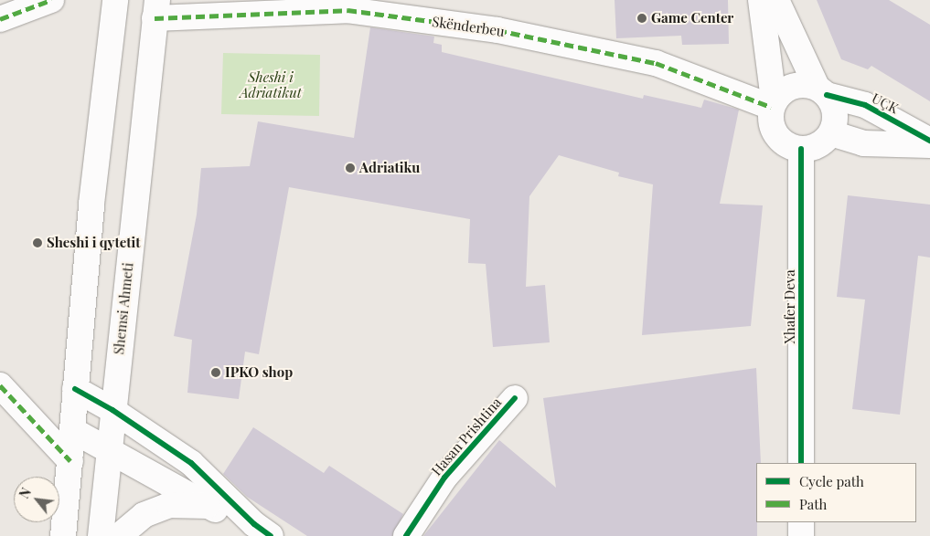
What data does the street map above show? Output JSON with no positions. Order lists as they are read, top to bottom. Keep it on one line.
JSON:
{"streets":{"street":["Skënderbeu","UÇK","Xhafer Deva","Shemsi Ahmeti","Hasan Prishtina"]},"crossings":[["Skënderbeu","UÇK"],["Skënderbeu","Xhafer Deva"],["Skënderbeu","Shemsi Ahmeti"],["UÇK","Xhafer Deva"]],"parks":["Sheshi i Adriatikut"],"places":["Game Center","Adriatiku","Sheshi i qytetit","IPKO shop"],"legend":["Cycle path","Path"],"north":"top left"}
